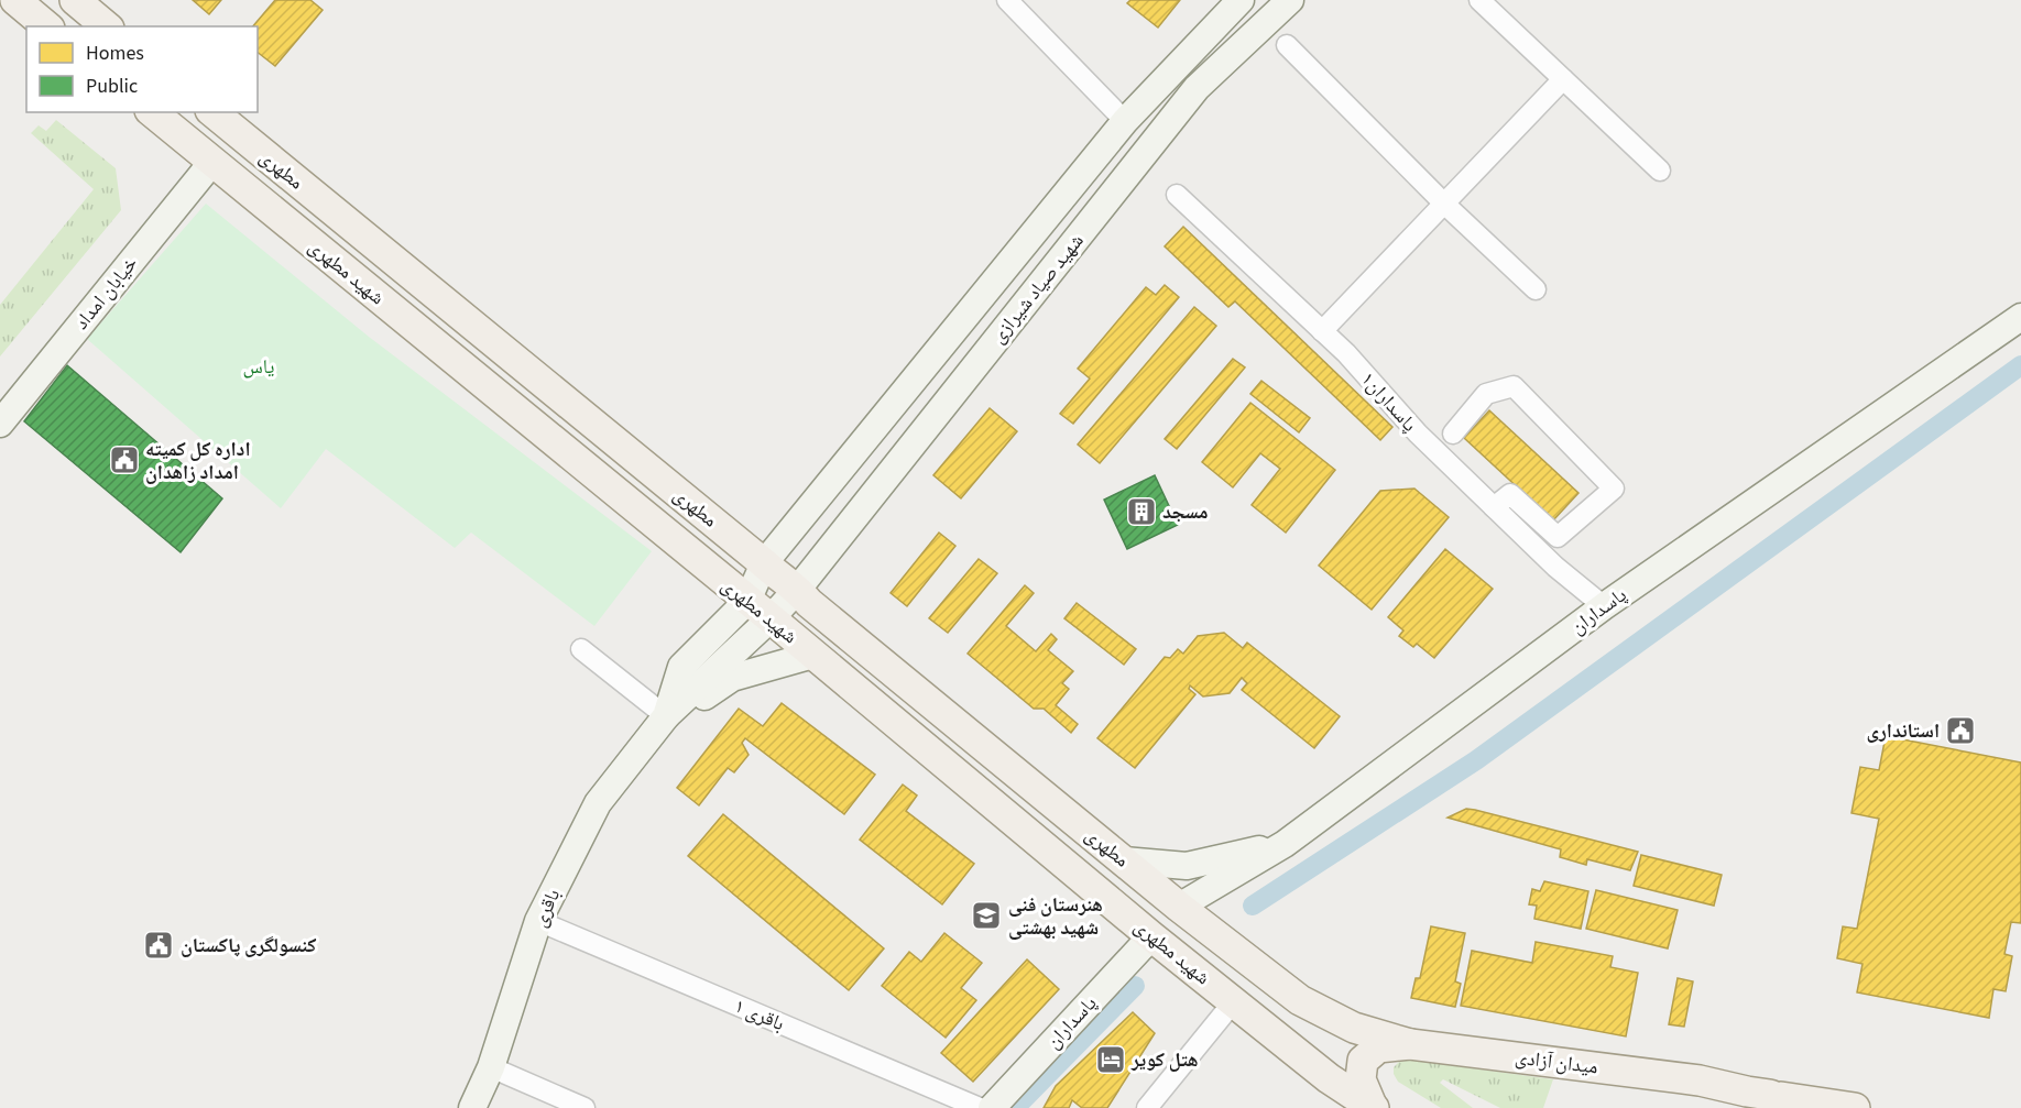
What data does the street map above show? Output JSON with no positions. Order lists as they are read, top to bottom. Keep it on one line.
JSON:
{"streets":{"main road":["مطهری","شهید مطهری","میدان آزادی"],"street":["شهید صیاد شیرازی","خیابان امداد","پاسداران۱","پاسداران","باقری","باقری ۱"]},"crossings":[["مطهری","شهید مطهری"],["مطهری","شهید صیاد شیرازی"],["مطهری","پاسداران"],["شهید مطهری","شهید صیاد شیرازی"],["شهید مطهری","خیابان امداد"],["شهید مطهری","پاسداران"],["شهید مطهری","باقری"],["شهید مطهری","میدان آزادی"],["شهید صیاد شیرازی","باقری"],["پاسداران۱","پاسداران"],["باقری","باقری ۱"]],"parks":["یاس"],"places":{"public building":["اداره کل کمیته امداد زاهدان","استانداری","کنسولگری پاکستان"],"building":["مسجد"],"school or university":["هنرستان فنی شهید بهشتی"],"hotel":["هتل کویر"]},"legend":["Homes","Public"]}
